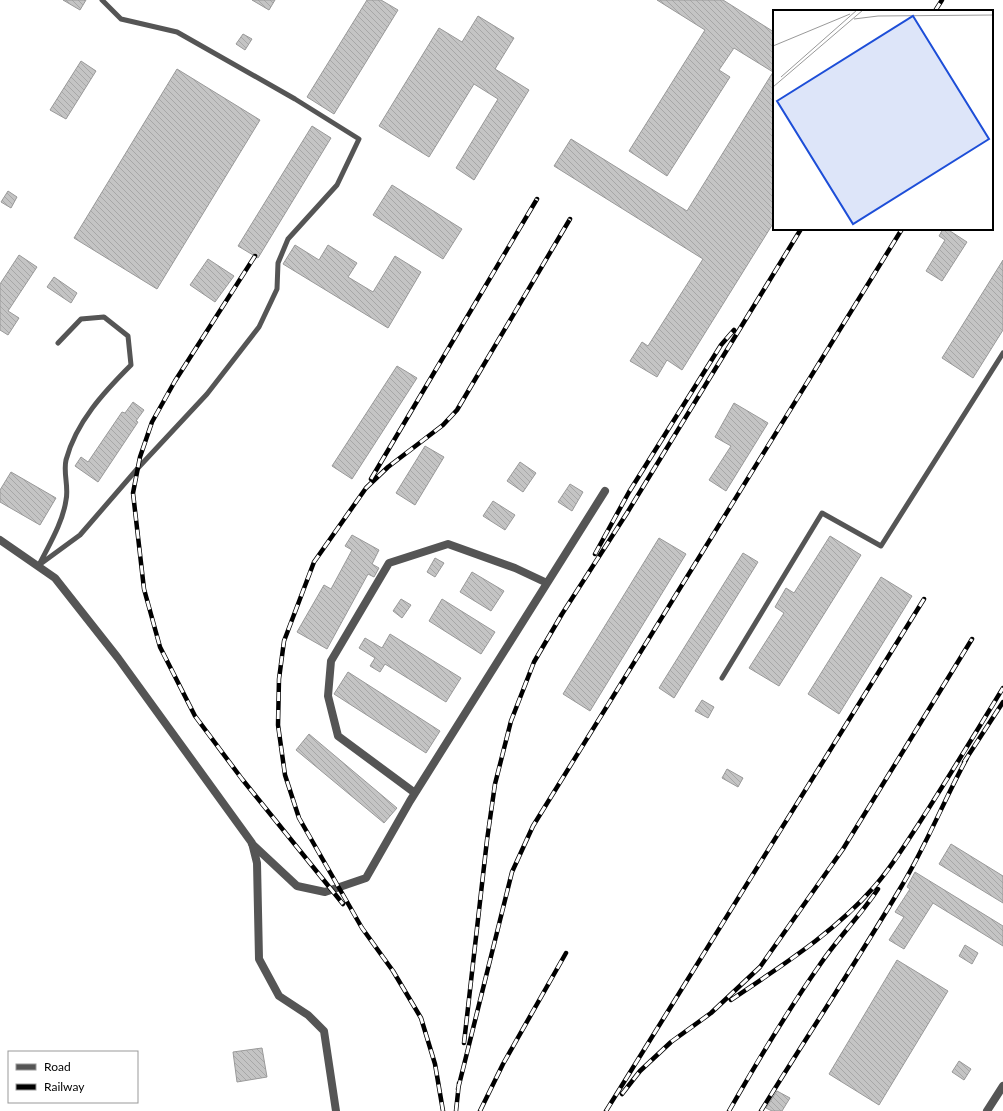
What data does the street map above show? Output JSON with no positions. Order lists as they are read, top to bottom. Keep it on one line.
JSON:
{"legend":["Road","Railway"]}
